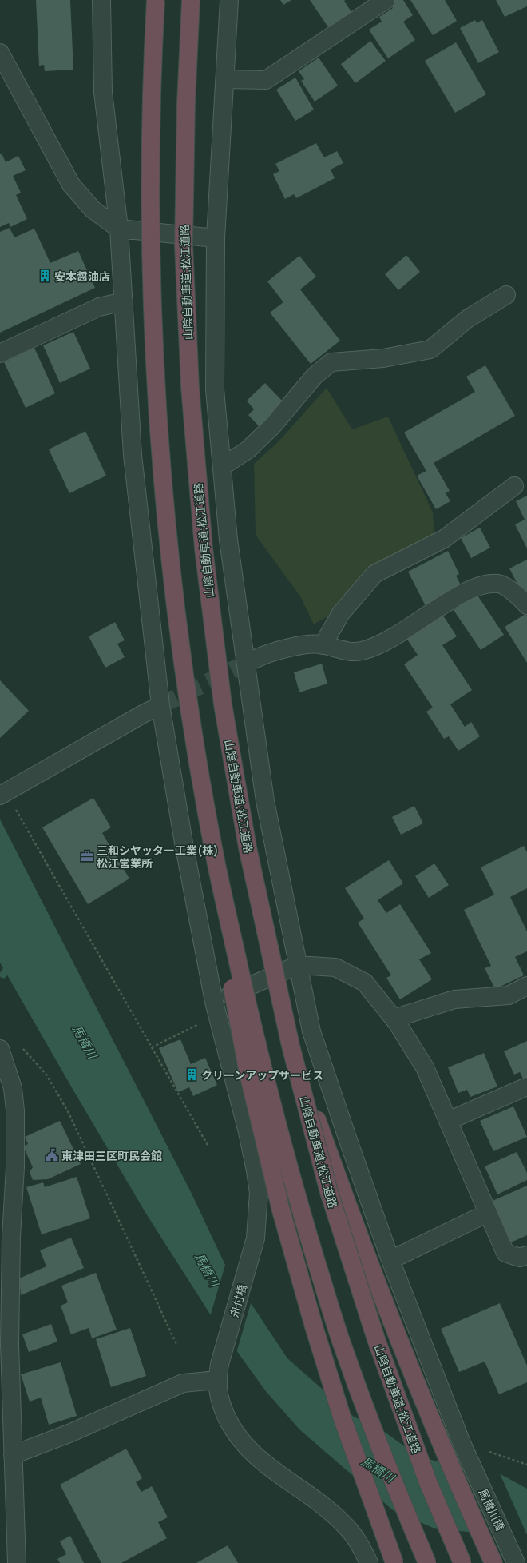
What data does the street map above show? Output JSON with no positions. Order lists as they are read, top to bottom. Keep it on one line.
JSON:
{"streets":{"highway":["山陰自動車道;松江道路"],"street":["舟付橋","馬橋川橋"]},"water":["馬橋川"],"places":{"building":["安本醤油店","クリーンアップサービス"],"office":["三和シヤッター工業(株) 松江営業所"],"public building":["東津田三区町民会館"]}}
